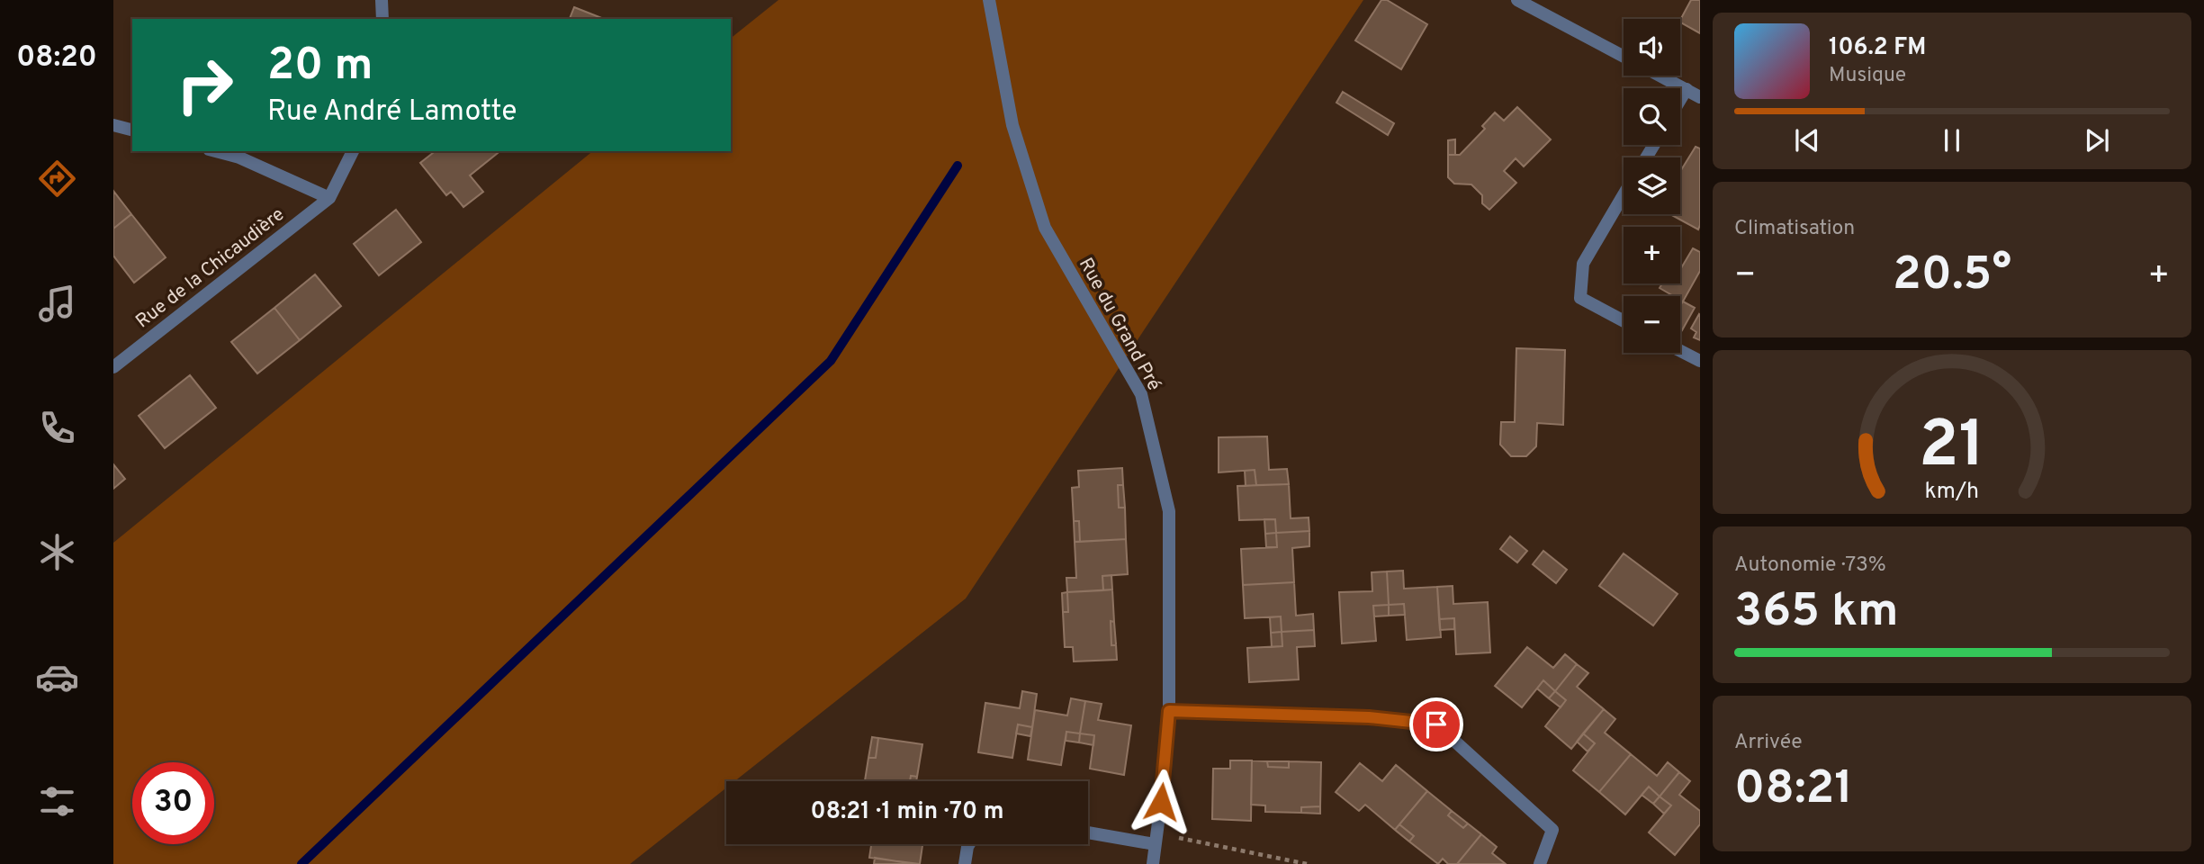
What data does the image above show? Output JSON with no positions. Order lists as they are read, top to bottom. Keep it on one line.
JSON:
{"streets":{"street":["Rue de la Chicaudière","Rue du Grand Pré"]},"page":{"tabs":"08:20","map_buttons":["+","−"],"turn":["20 m","Rue André Lamotte"],"song":["106.2 FM","Musique"],"tile":["Climatisation",["Autonomie · 73%","365 km"],["Arrivée","08:21"]],"heat":["−","20.5°","+"],"limit":"30","trip":"08:21 · 1 min · 70 m","gauge":["21","km/h"]}}
